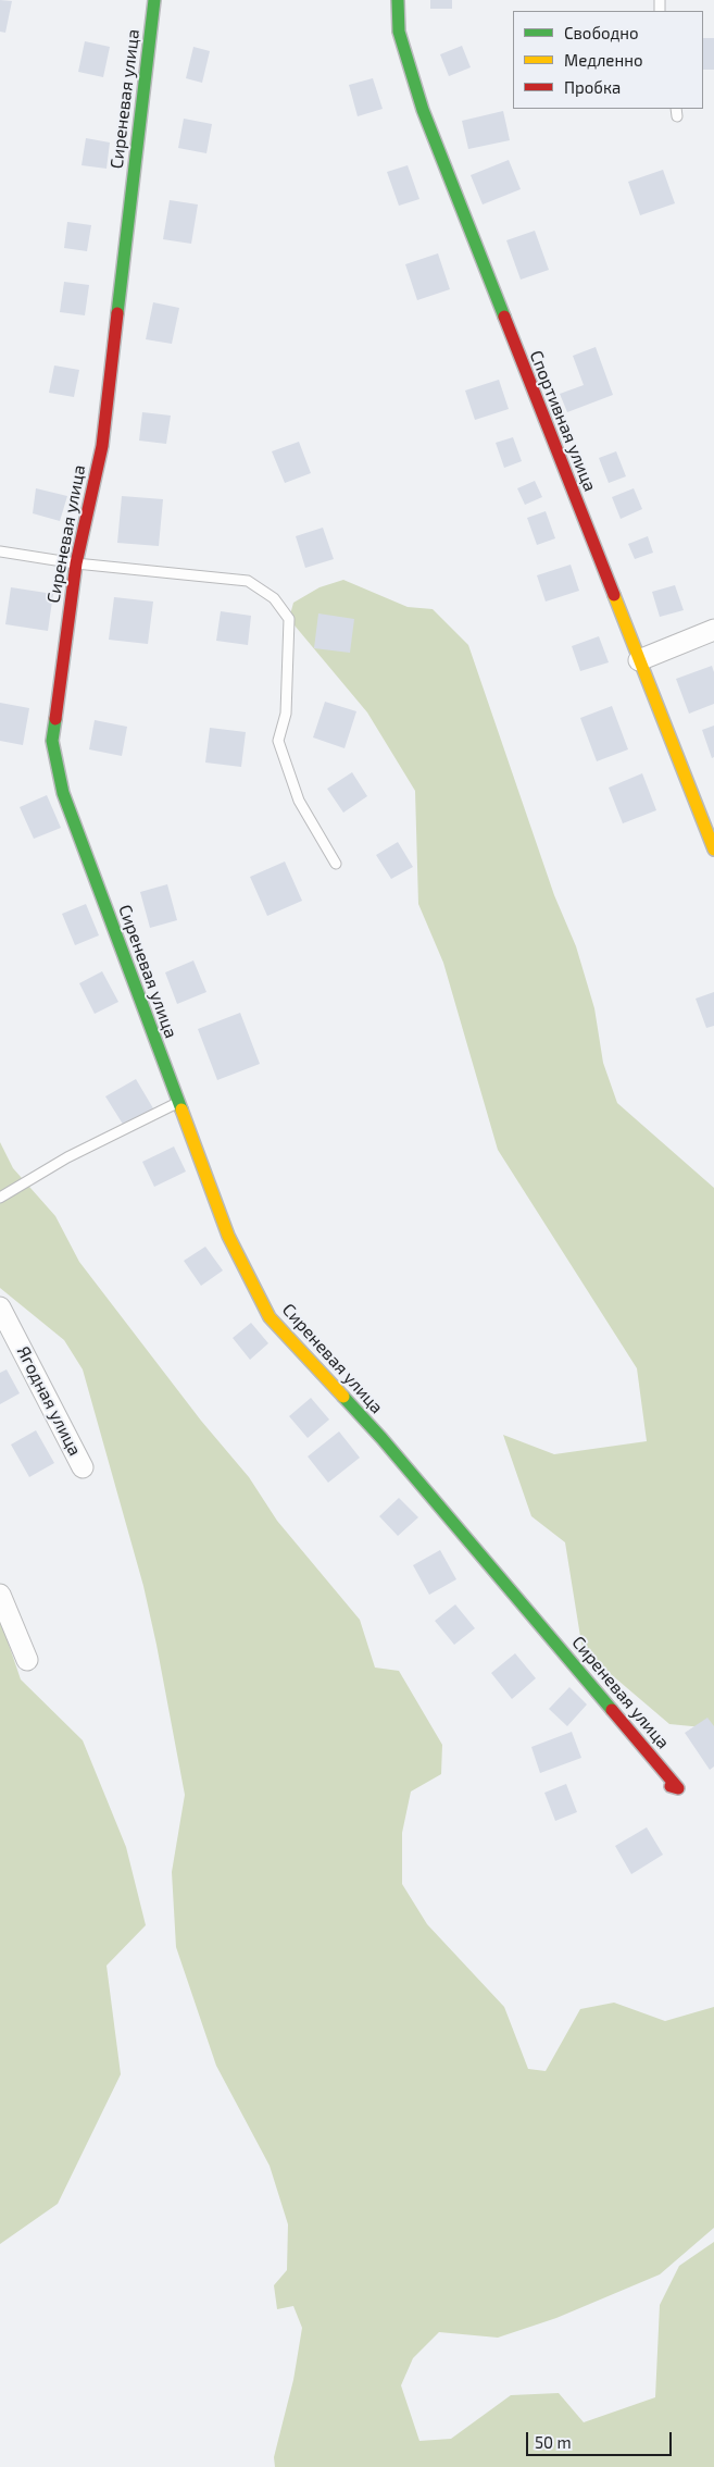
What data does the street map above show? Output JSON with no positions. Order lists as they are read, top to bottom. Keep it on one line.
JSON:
{"streets":{"street":["Сиреневая улица","Спортивная улица","Ягодная улица"]},"legend":["Свободно","Медленно","Пробка"],"scale_bar":"50 m"}
